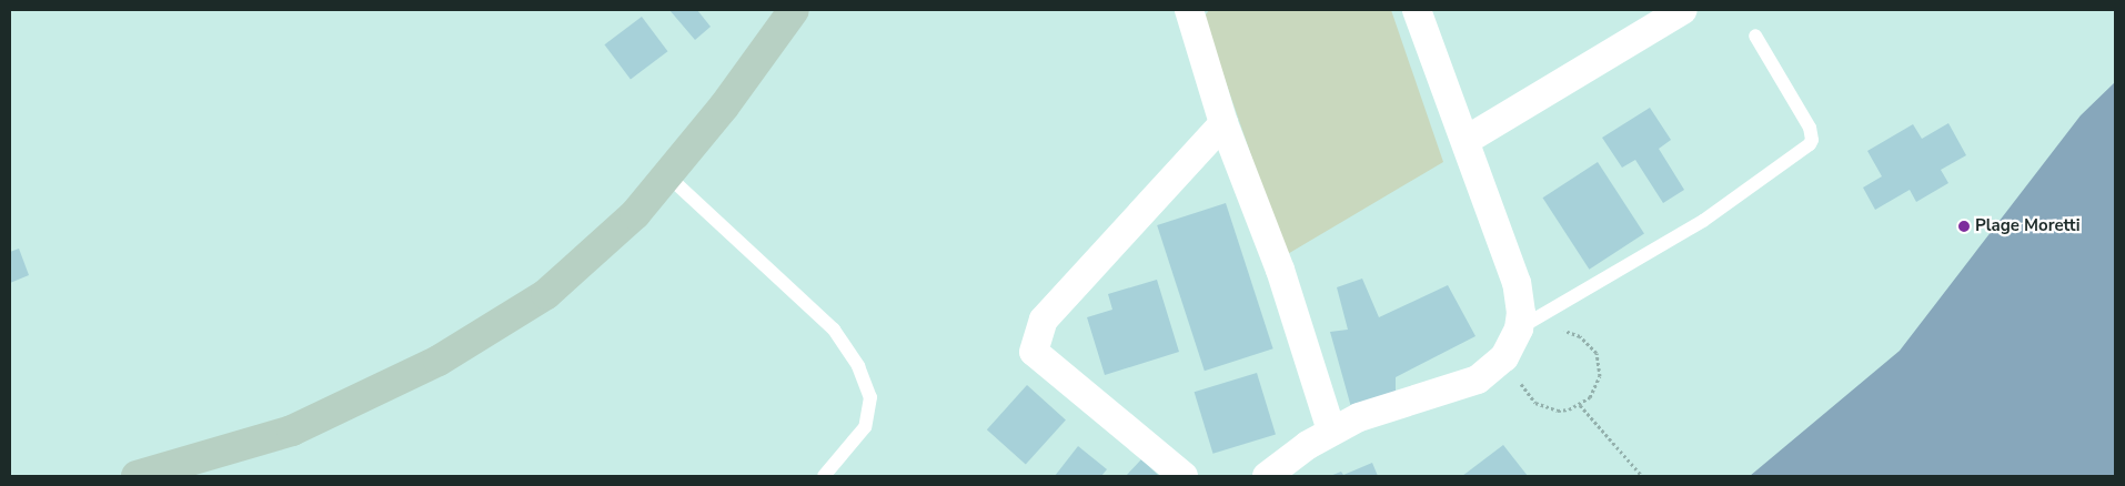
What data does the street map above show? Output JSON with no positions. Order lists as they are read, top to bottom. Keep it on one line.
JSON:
{"places":["Plage Moretti"]}
